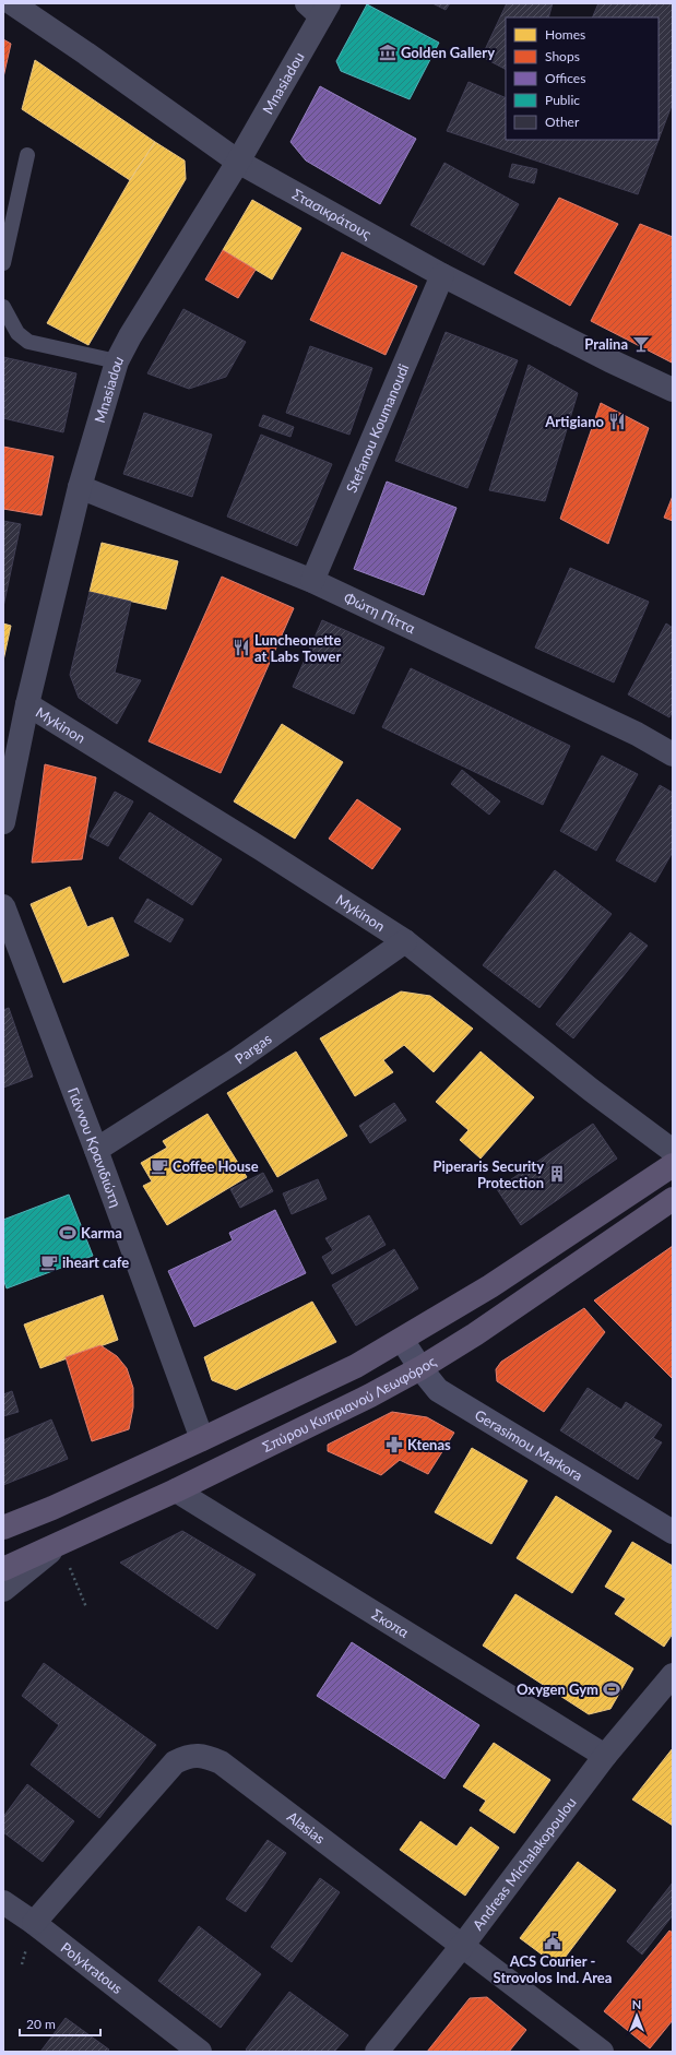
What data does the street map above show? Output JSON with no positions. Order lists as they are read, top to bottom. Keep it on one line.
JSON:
{"streets":{"main road":["Σπύρου Κυπριανού Λεωφόρος"],"street":["Mnasiadou","Στασικράτους","Stefanou Koumanoudi","Φώτη Πίττα","Mykinon","Pargas","Γιάννου Κρανιδιώτη","Gerasimou Markora","Σκοπα","Alasias","Andreas Michalakopoulou","Polykratous"]},"crossings":[["Mnasiadou","Στασικράτους"],["Mnasiadou","Φώτη Πίττα"],["Mnasiadou","Mykinon"],["Στασικράτους","Stefanou Koumanoudi"],["Stefanou Koumanoudi","Φώτη Πίττα"],["Mykinon","Pargas"],["Pargas","Γιάννου Κρανιδιώτη"],["Σπύρου Κυπριανού Λεωφόρος","Gerasimou Markora"],["Σπύρου Κυπριανού Λεωφόρος","Σκοπα"],["Σκοπα","Andreas Michalakopoulou"],["Alasias","Andreas Michalakopoulou"],["Alasias","Polykratous"]],"places":{"museum":["Golden Gallery"],"bar":["Pralina"],"restaurant":["Artigiano","Luncheonette at Labs Tower"],"cafe":["Coffee House","iheart cafe"],"building":["Piperaris Security Protection"],"sports":["Karma","Oxygen Gym"],"pharmacy":["Ktenas"],"public building":["ACS Courier - Strovolos Ind. Area"]},"legend":["Homes","Shops","Offices","Public","Other"],"scale_bar":"20 m","north":"top"}
